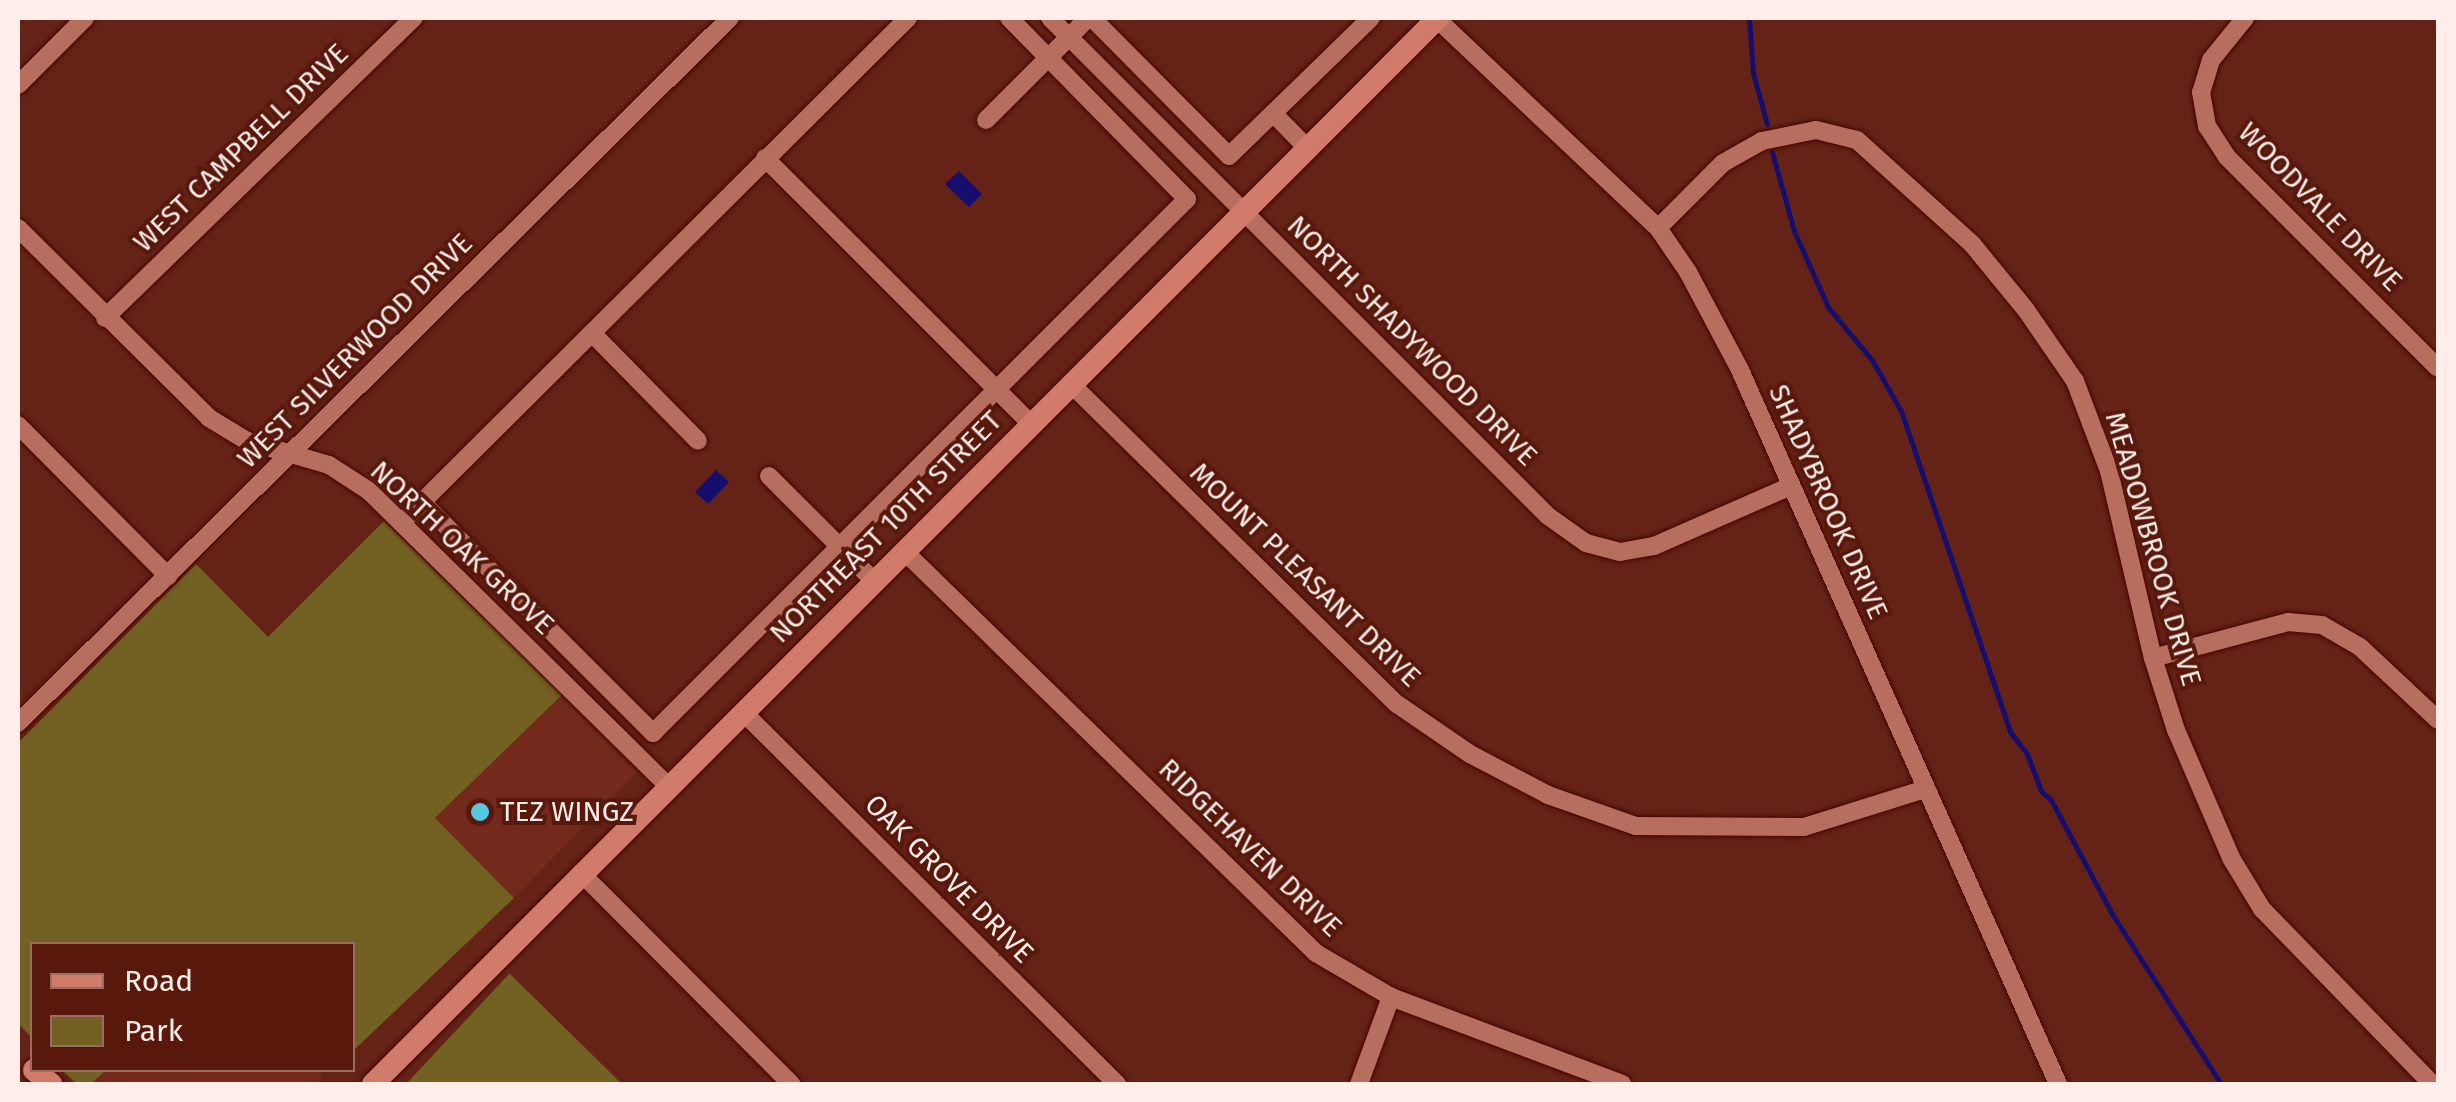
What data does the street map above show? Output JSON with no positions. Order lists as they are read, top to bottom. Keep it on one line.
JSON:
{"streets":{"main road":["NORTHEAST 10TH STREET"],"street":["WEST CAMPBELL DRIVE","WOODVALE DRIVE","NORTH SHADYWOOD DRIVE","WEST SILVERWOOD DRIVE","SHADYBROOK DRIVE","NORTH OAK GROVE","MEADOWBROOK DRIVE","MOUNT PLEASANT DRIVE","RIDGEHAVEN DRIVE","OAK GROVE DRIVE"]},"crossings":[["WEST CAMPBELL DRIVE","NORTH OAK GROVE"],["NORTH SHADYWOOD DRIVE","SHADYBROOK DRIVE"],["NORTH SHADYWOOD DRIVE","NORTHEAST 10TH STREET"],["WEST SILVERWOOD DRIVE","NORTH OAK GROVE"],["SHADYBROOK DRIVE","NORTHEAST 10TH STREET"],["SHADYBROOK DRIVE","MEADOWBROOK DRIVE"],["SHADYBROOK DRIVE","MOUNT PLEASANT DRIVE"],["NORTHEAST 10TH STREET","NORTH OAK GROVE"],["NORTHEAST 10TH STREET","MOUNT PLEASANT DRIVE"],["NORTHEAST 10TH STREET","RIDGEHAVEN DRIVE"],["NORTHEAST 10TH STREET","OAK GROVE DRIVE"]],"places":["TEZ WINGZ"],"legend":["Road","Park"]}
